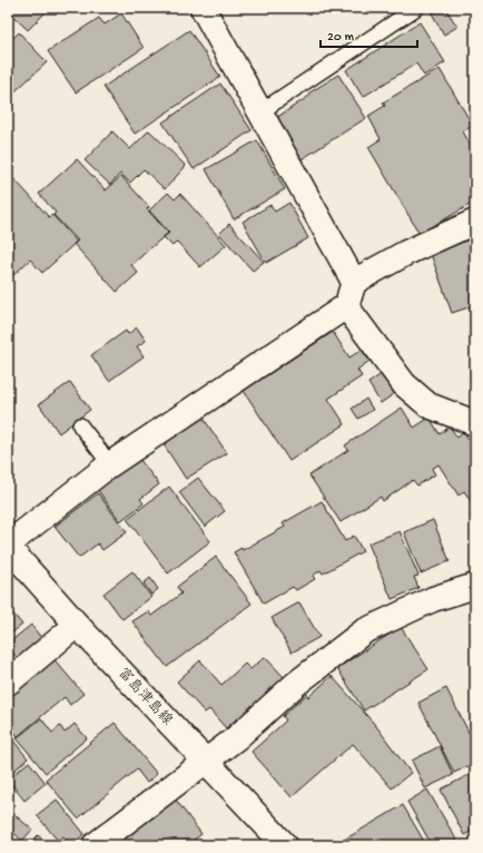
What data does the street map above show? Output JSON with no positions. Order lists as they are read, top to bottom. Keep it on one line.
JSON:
{"streets":{"street":["富島津島線"]},"scale_bar":"20 m"}
